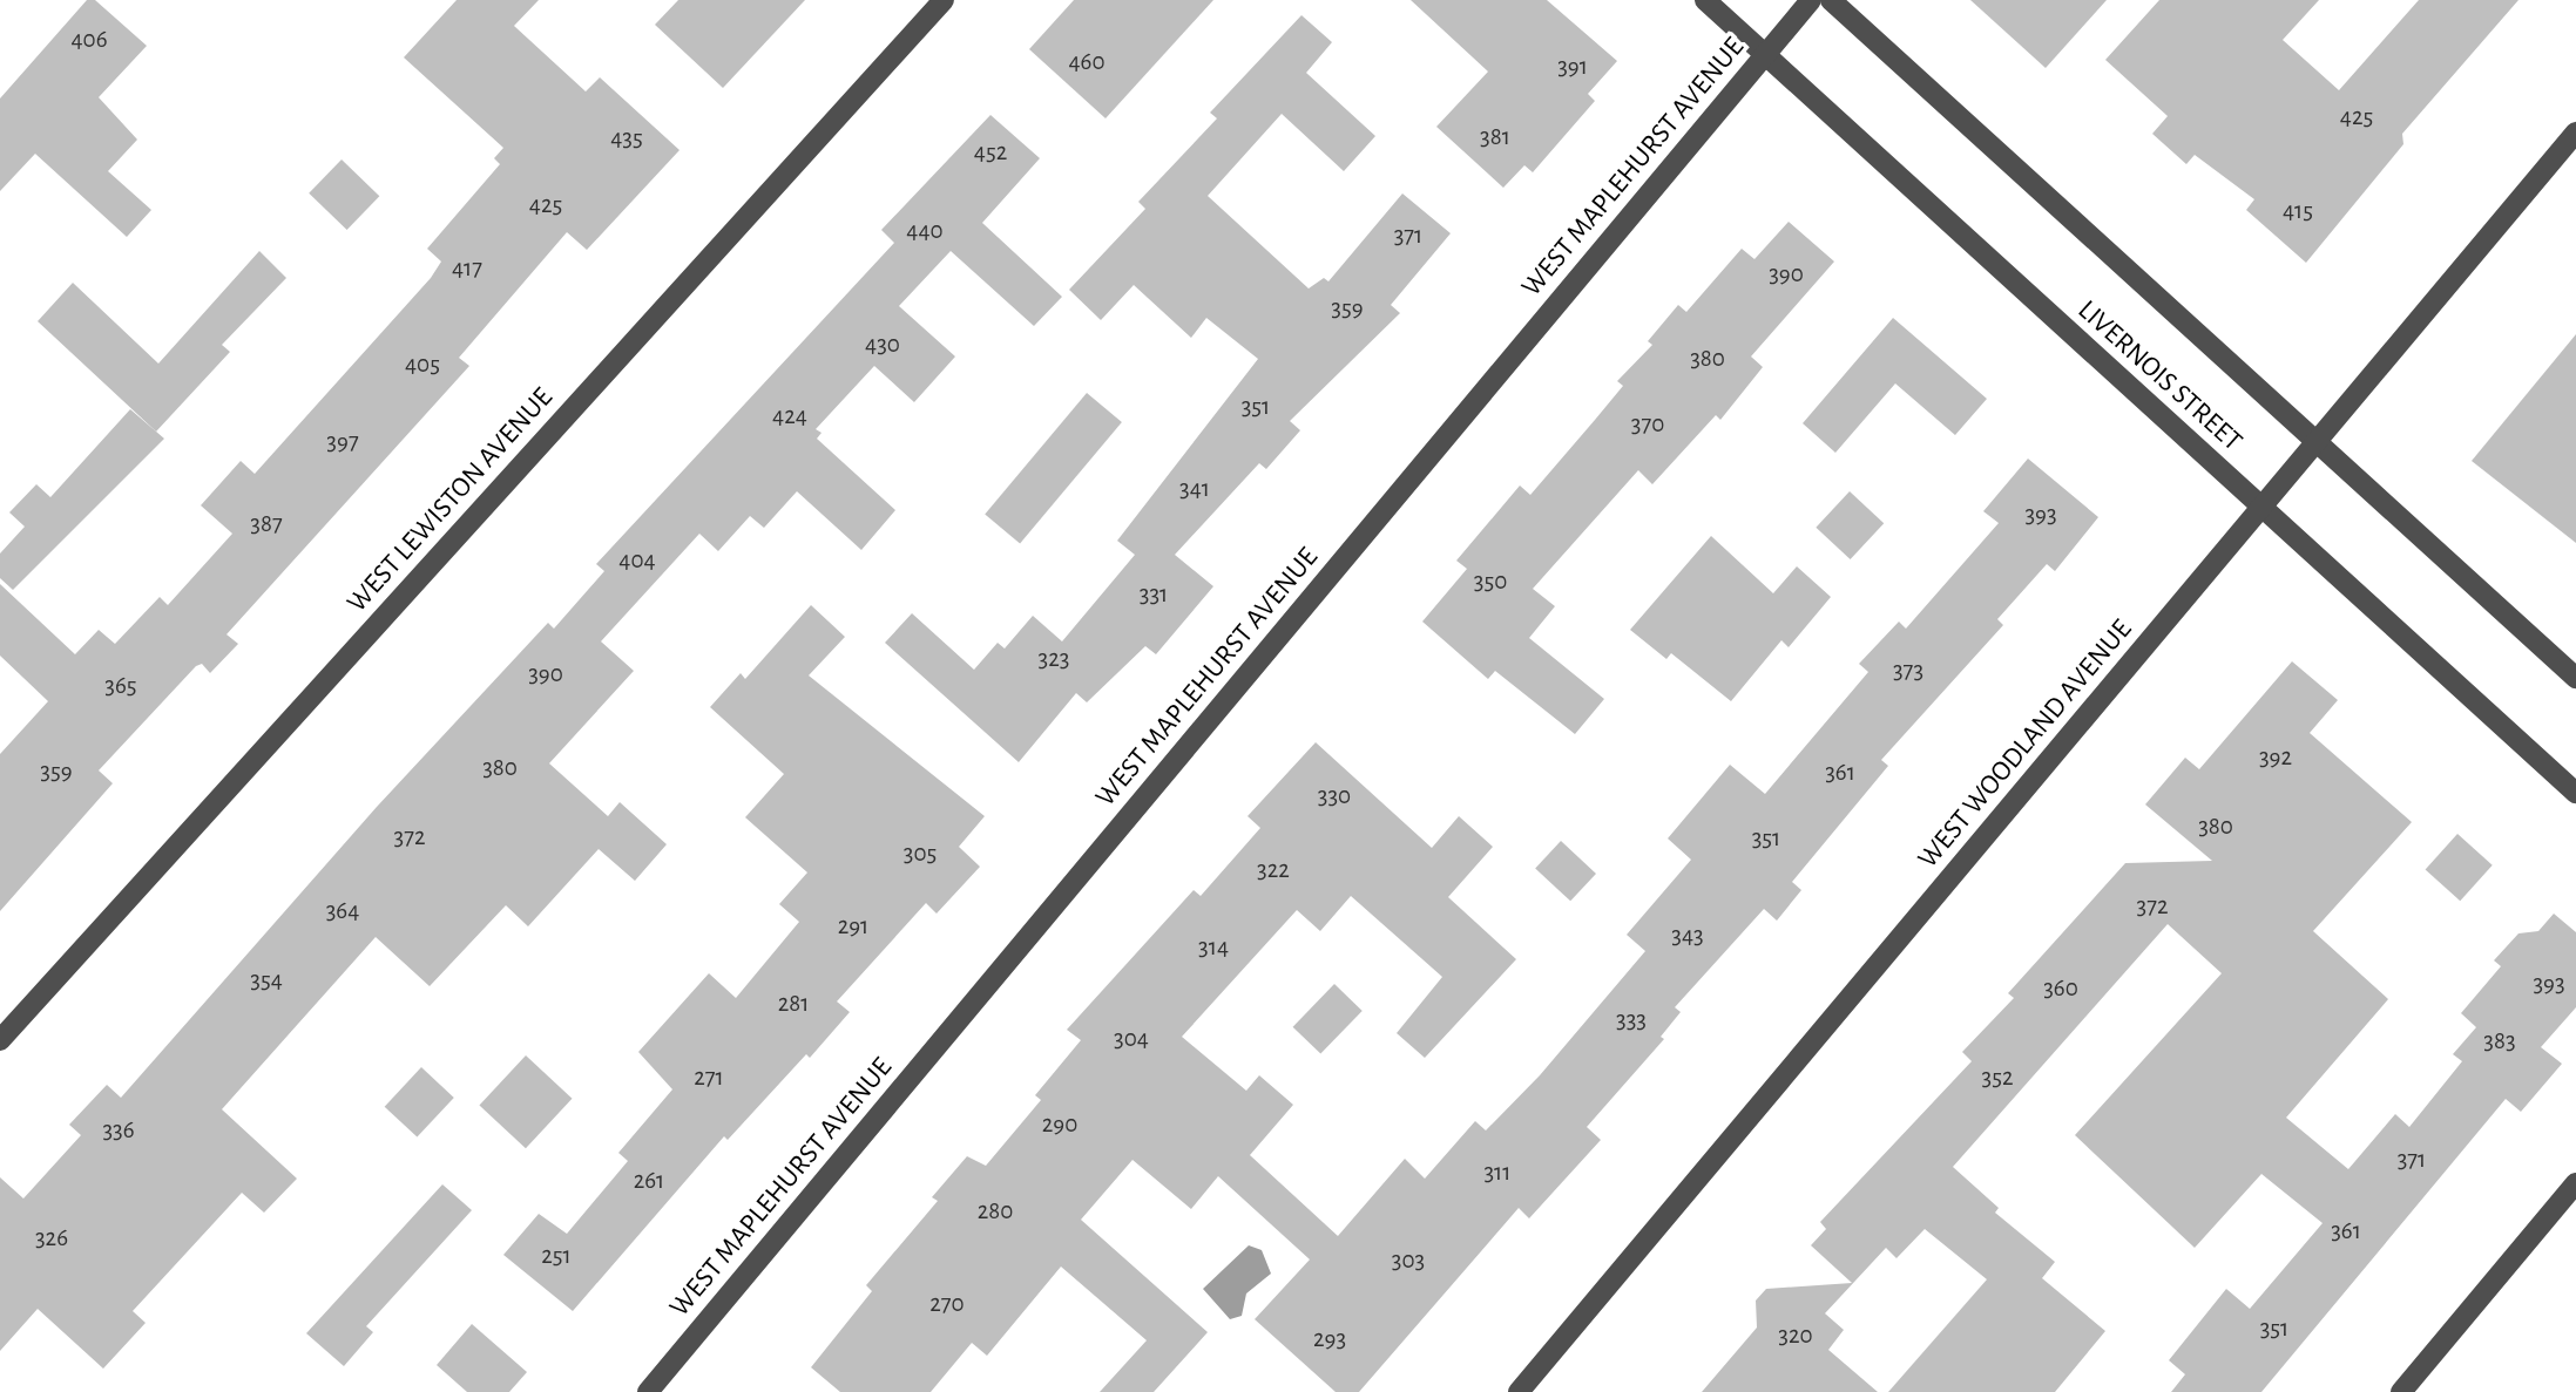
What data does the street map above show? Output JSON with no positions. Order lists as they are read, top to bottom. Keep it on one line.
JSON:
{"streets":{"street":["WEST MAPLEHURST AVENUE","LIVERNOIS STREET","WEST LEWISTON AVENUE","WEST WOODLAND AVENUE"]},"crossings":[["WEST MAPLEHURST AVENUE","LIVERNOIS STREET"],["LIVERNOIS STREET","WEST WOODLAND AVENUE"]],"house_numbers":["406","460","391","425","381","435","452","425","415","440","371","417","390","359","430","380","405","351","424","370","397","341","393","387","404","350","331","323","373","390","365","392","380","359","361","330","380","372","351","305","322","372","364","291","343","314","354","393","360","281","333","304","383","271","352","290","336","371","311","261","280","361","326","251","303","270","351","320","293"]}
